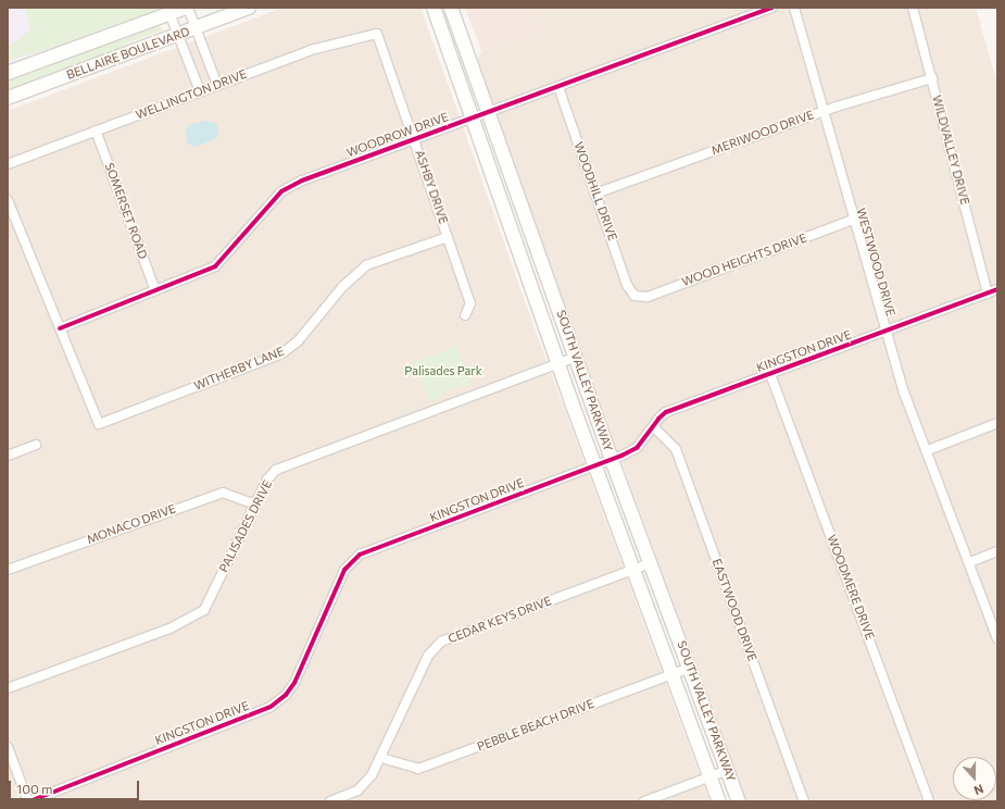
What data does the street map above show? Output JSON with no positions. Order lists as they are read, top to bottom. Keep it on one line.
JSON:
{"streets":{"main road":["BELLAIRE BOULEVARD","SOUTH VALLEY PARKWAY"],"street":["WELLINGTON DRIVE","MERIWOOD DRIVE","WOODROW DRIVE","WILDVALLEY DRIVE","ASHBY DRIVE","WOODHILL DRIVE","SOMERSET ROAD","WOOD HEIGHTS DRIVE","WESTWOOD DRIVE","KINGSTON DRIVE","WITHERBY LANE","MONACO DRIVE","PALISADES DRIVE","WOODMERE DRIVE","EASTWOOD DRIVE","CEDAR KEYS DRIVE","PEBBLE BEACH DRIVE"]},"crossings":[["WELLINGTON DRIVE","ASHBY DRIVE"],["WELLINGTON DRIVE","SOMERSET ROAD"],["MERIWOOD DRIVE","WILDVALLEY DRIVE"],["MERIWOOD DRIVE","WOODHILL DRIVE"],["MERIWOOD DRIVE","WESTWOOD DRIVE"],["WOODROW DRIVE","ASHBY DRIVE"],["WOODROW DRIVE","WOODHILL DRIVE"],["WOODROW DRIVE","SOMERSET ROAD"],["WOODROW DRIVE","WITHERBY LANE"],["WOODROW DRIVE","SOUTH VALLEY PARKWAY"],["WILDVALLEY DRIVE","KINGSTON DRIVE"],["ASHBY DRIVE","WITHERBY LANE"],["WOODHILL DRIVE","WOOD HEIGHTS DRIVE"],["WOOD HEIGHTS DRIVE","WESTWOOD DRIVE"],["WESTWOOD DRIVE","KINGSTON DRIVE"],["KINGSTON DRIVE","SOUTH VALLEY PARKWAY"],["KINGSTON DRIVE","WOODMERE DRIVE"],["KINGSTON DRIVE","EASTWOOD DRIVE"],["SOUTH VALLEY PARKWAY","PALISADES DRIVE"],["SOUTH VALLEY PARKWAY","CEDAR KEYS DRIVE"],["SOUTH VALLEY PARKWAY","PEBBLE BEACH DRIVE"],["MONACO DRIVE","PALISADES DRIVE"],["CEDAR KEYS DRIVE","PEBBLE BEACH DRIVE"]],"parks":["Palisades Park"],"scale_bar":"100 m","north":"bottom"}
